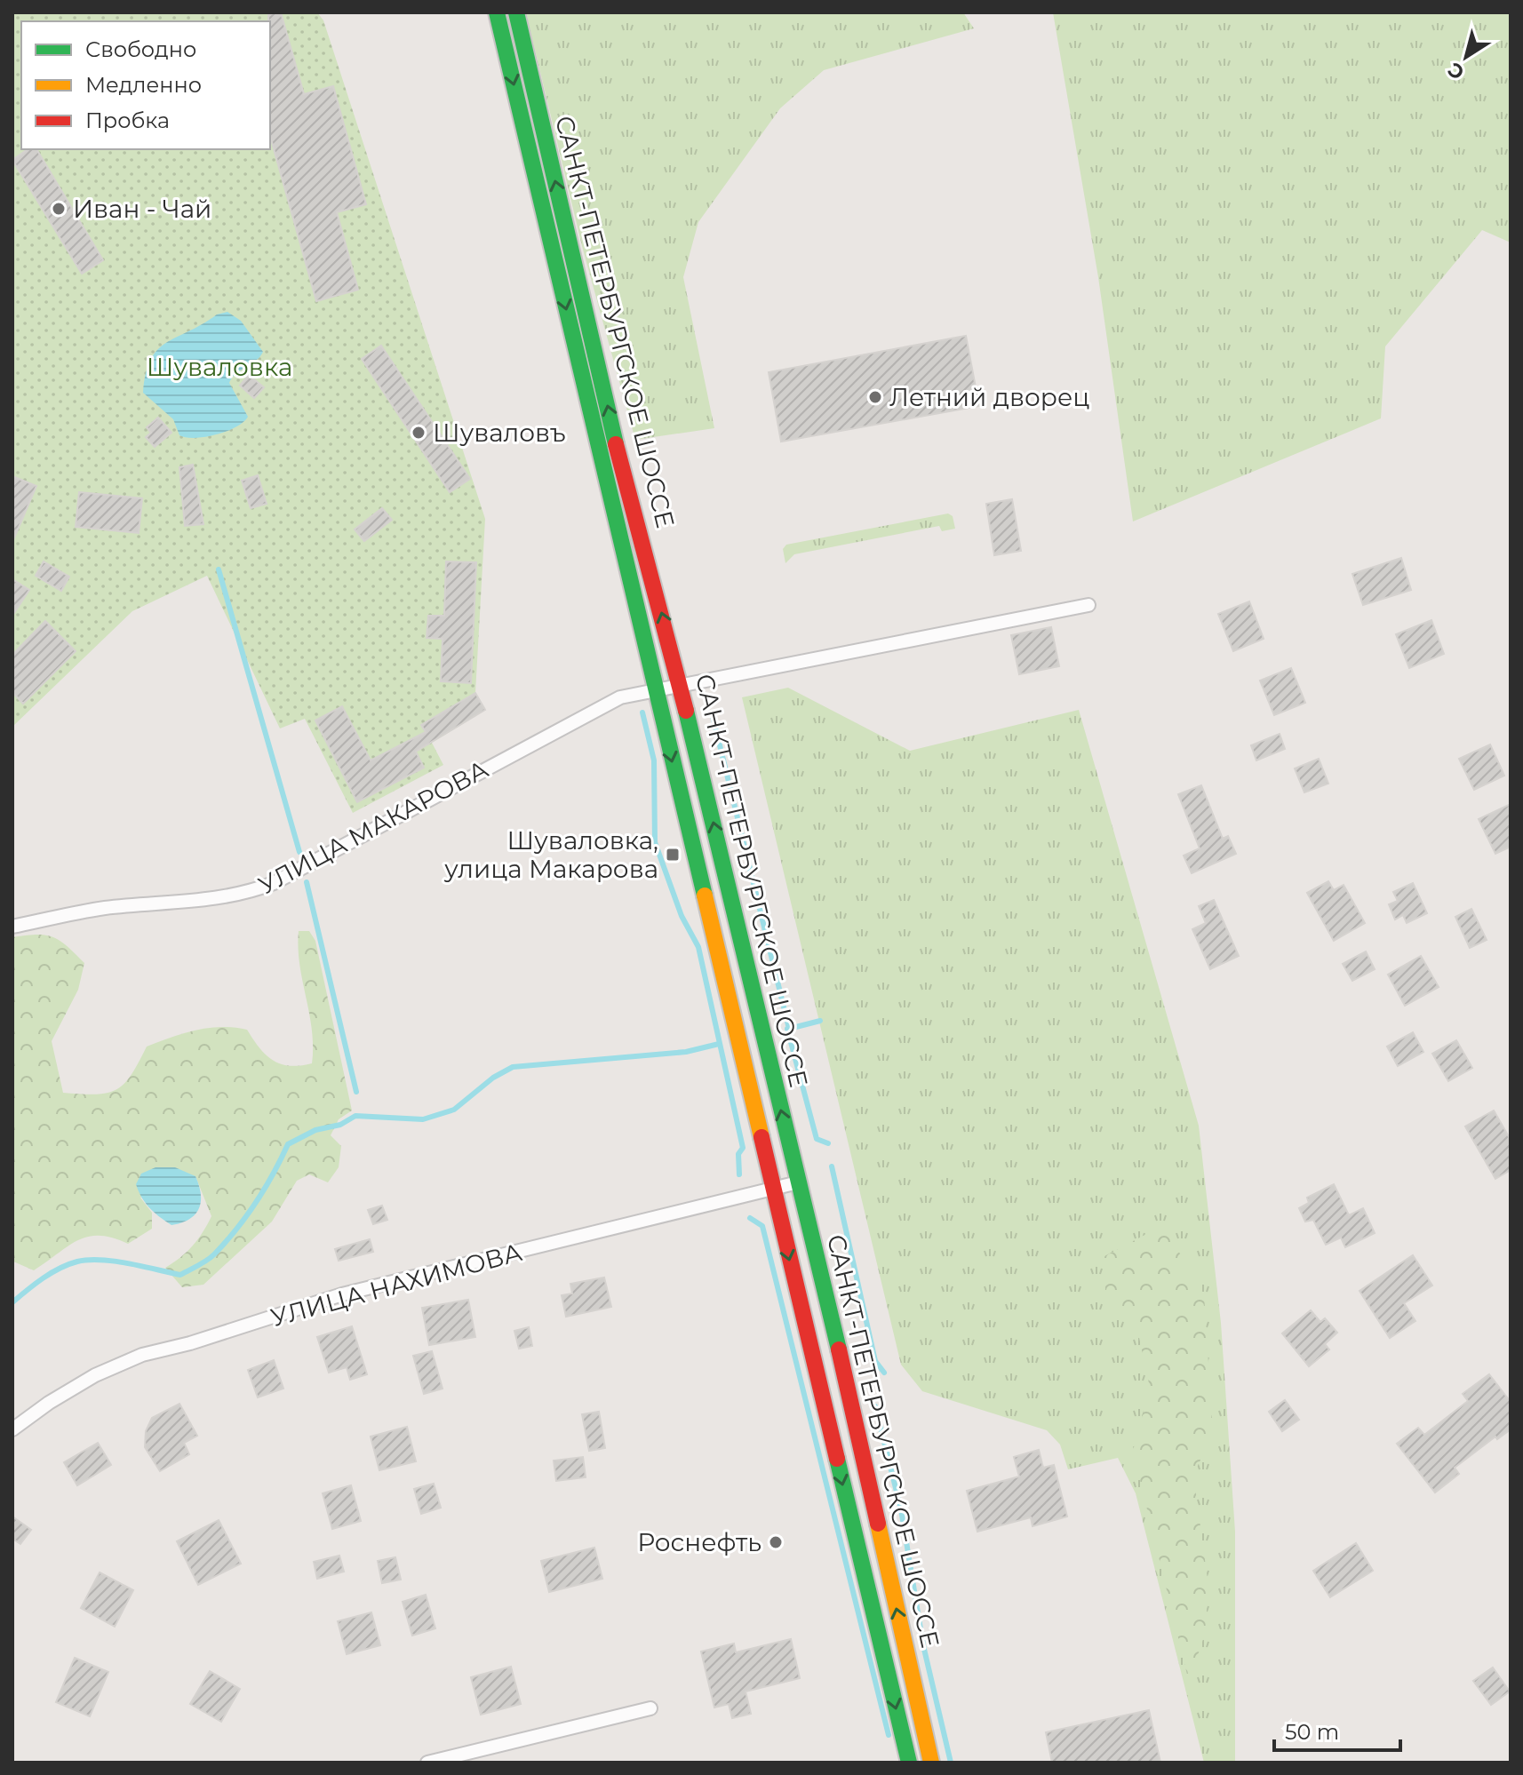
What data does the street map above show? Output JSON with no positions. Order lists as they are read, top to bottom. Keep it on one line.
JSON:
{"streets":{"main road":["САНКТ-ПЕТЕРБУРГСКОЕ ШОССЕ"],"street":["УЛИЦА МАКАРОВА","УЛИЦА НАХИМОВА"]},"crossings":[["САНКТ-ПЕТЕРБУРГСКОЕ ШОССЕ","УЛИЦА МАКАРОВА"],["САНКТ-ПЕТЕРБУРГСКОЕ ШОССЕ","УЛИЦА НАХИМОВА"]],"parks":["Шуваловка"],"places":{"other":["Иван - Чай","Летний дворец","Шуваловъ","Роснефть"],"transit":["Шуваловка, улица Макарова"]},"legend":["Свободно","Медленно","Пробка"],"scale_bar":"50 m","north":"bottom left"}
